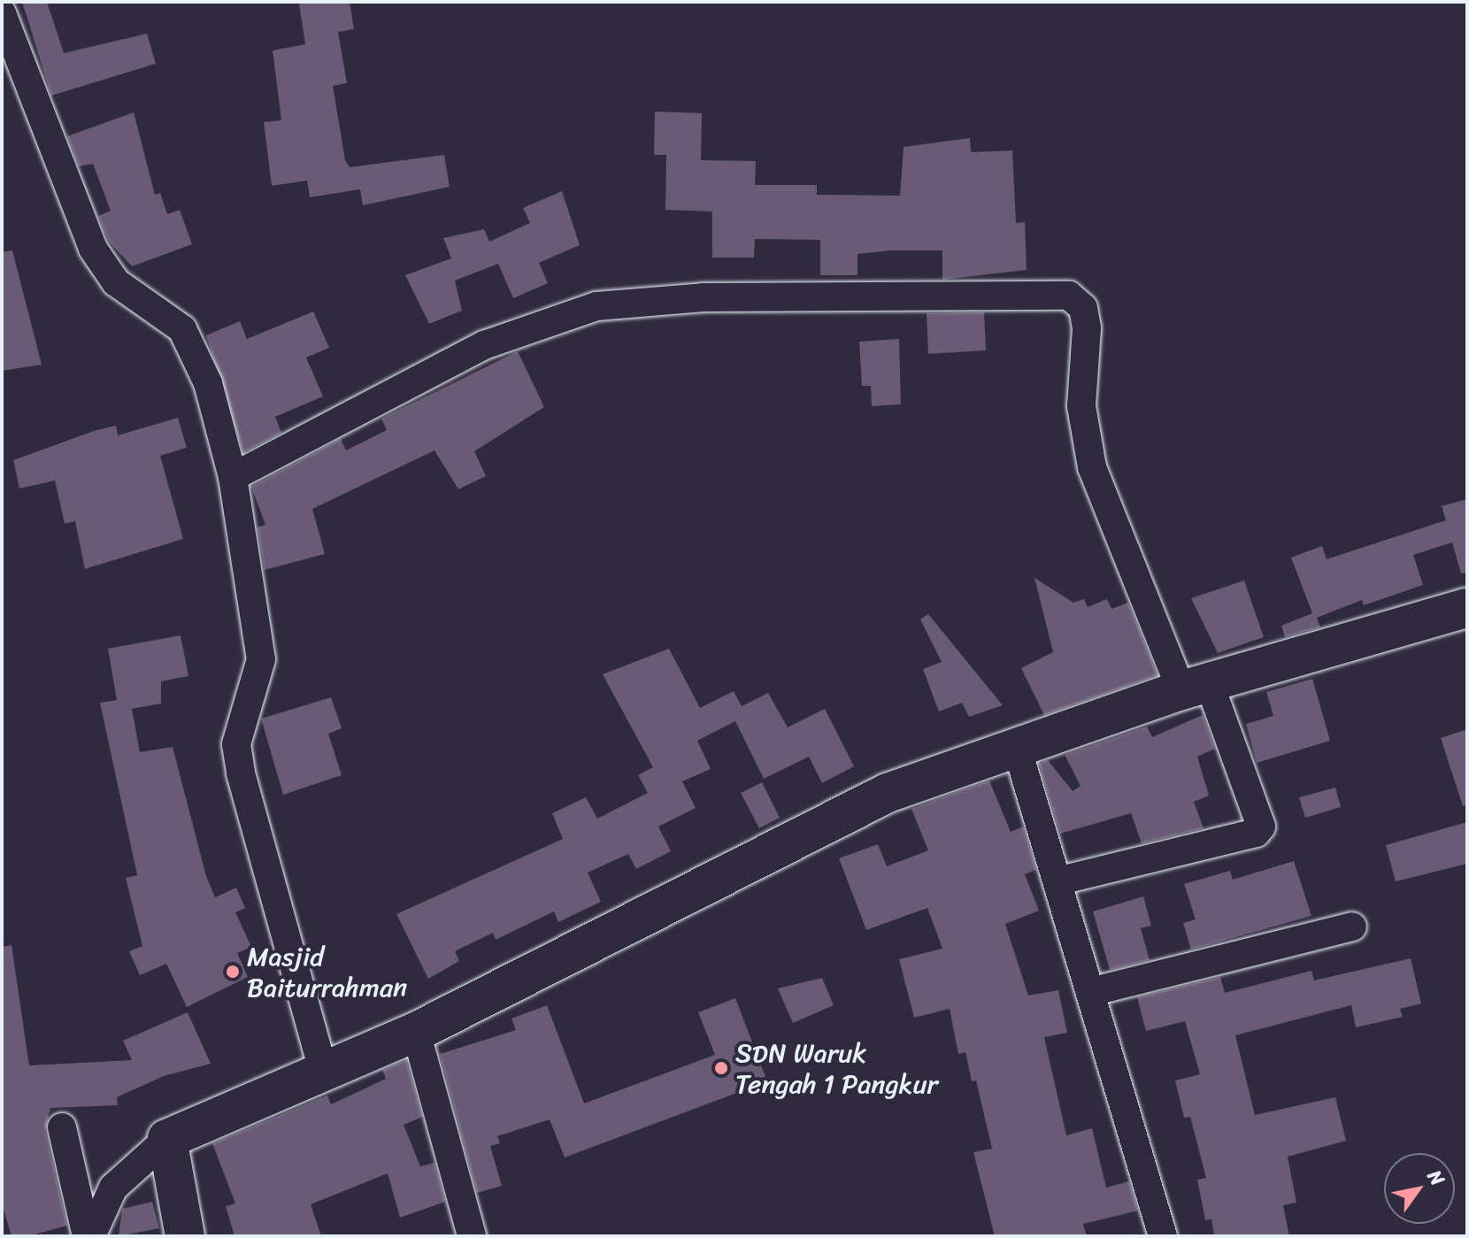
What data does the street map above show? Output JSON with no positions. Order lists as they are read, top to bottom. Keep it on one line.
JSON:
{"places":["Masjid Baiturrahman","SDN Waruk Tengah 1 Pangkur"],"north":"top right"}
